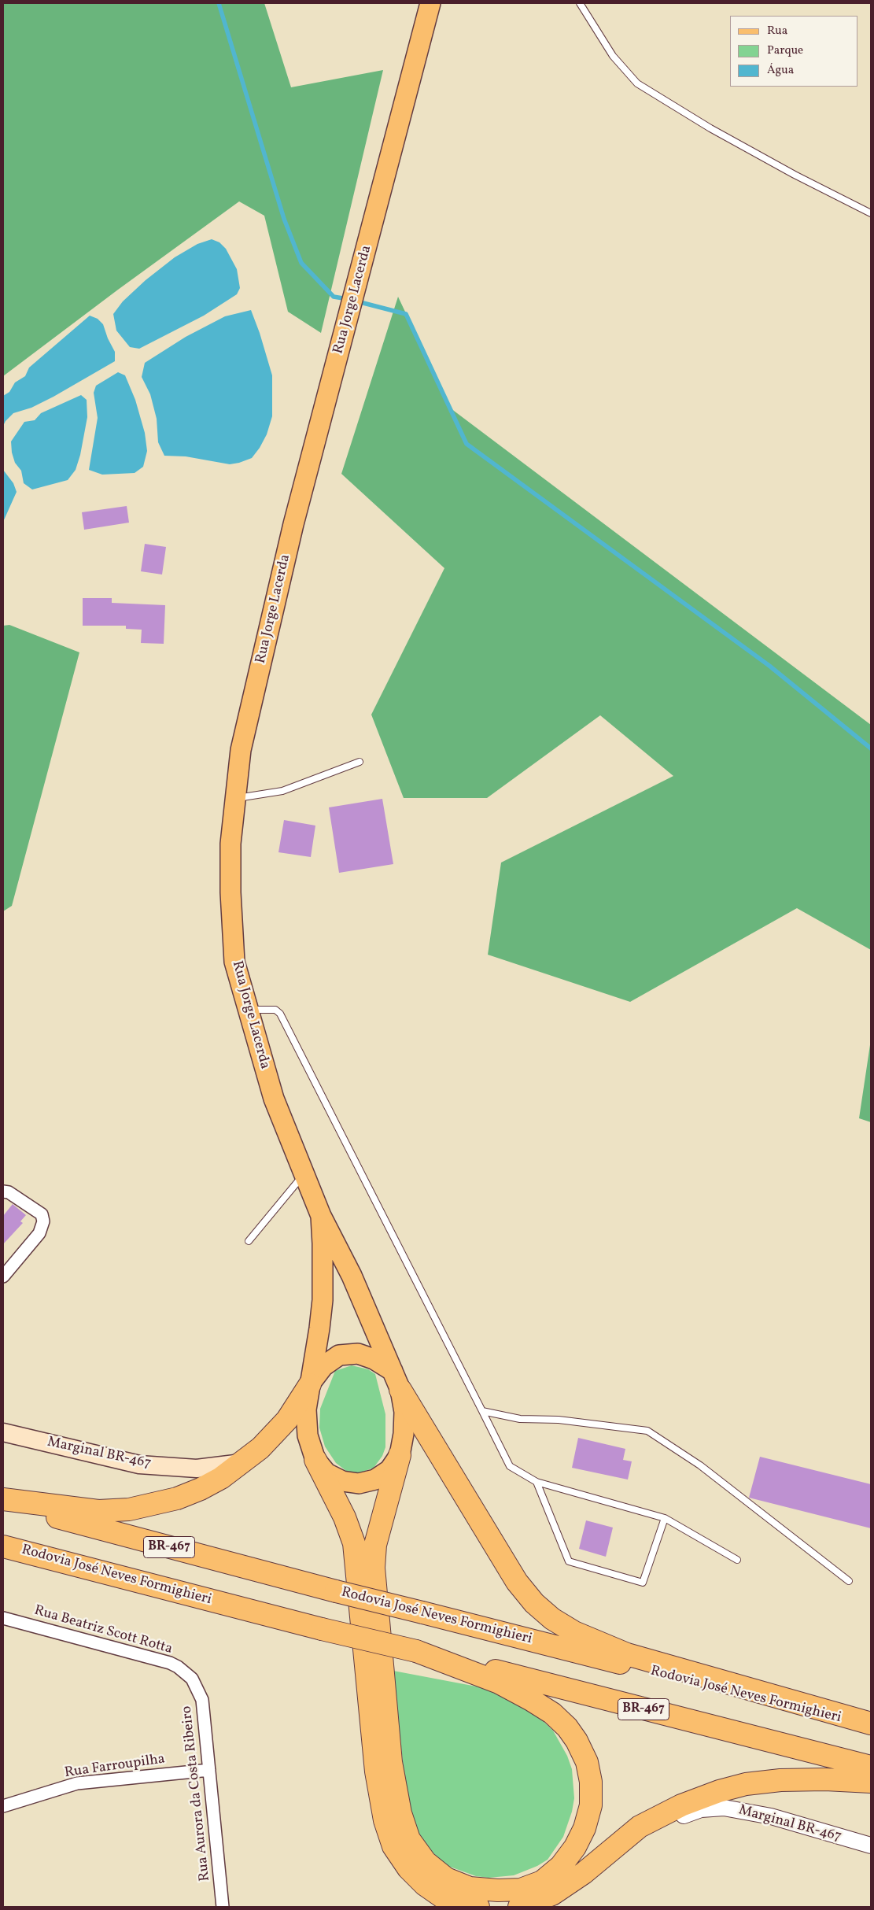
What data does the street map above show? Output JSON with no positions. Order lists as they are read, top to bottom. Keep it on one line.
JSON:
{"streets":{"highway":["BR-467","Rodovia José Neves Formighieri"],"main road":["Rua Jorge Lacerda","Marginal BR-467"],"street":["Rua Beatriz Scott Rotta","Rua Farroupilha","Rua Aurora da Costa Ribeiro"]},"crossings":[["Rua Beatriz Scott Rotta","Rua Aurora da Costa Ribeiro"],["Rua Farroupilha","Rua Aurora da Costa Ribeiro"]],"legend":["Rua","Parque","Água"]}
